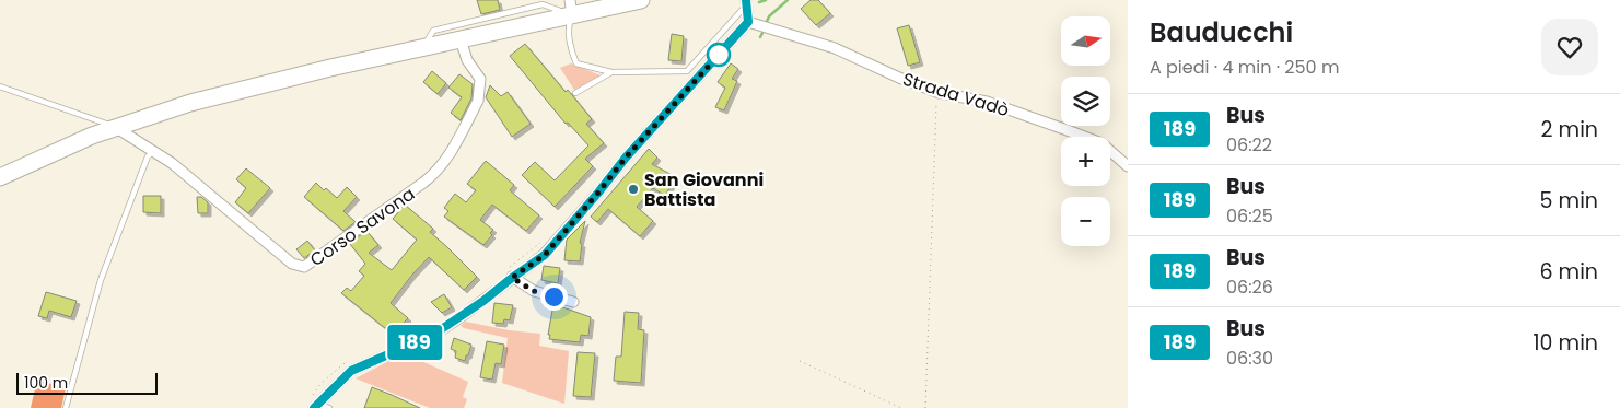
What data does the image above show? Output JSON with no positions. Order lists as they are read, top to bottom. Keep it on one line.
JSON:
{"streets":{"street":["Strada Vadò","Corso Savona"]},"places":["San Giovanni Battista"],"lines":["bus line 189"],"scale_bar":"100 m","north":"right","page":{"on_map":"189","heading":["Bauducchi","A piedi · 4 min · 250 m"],"map_buttons":["+","−"],"list":[{"mark":"189","name":"Bus","note":"06:22","value":"2 min"},{"mark":"189","name":"Bus","note":"06:25","value":"5 min"},{"mark":"189","name":"Bus","note":"06:26","value":"6 min"},{"mark":"189","name":"Bus","note":"06:30","value":"10 min"}],"scale":"100 m"}}
